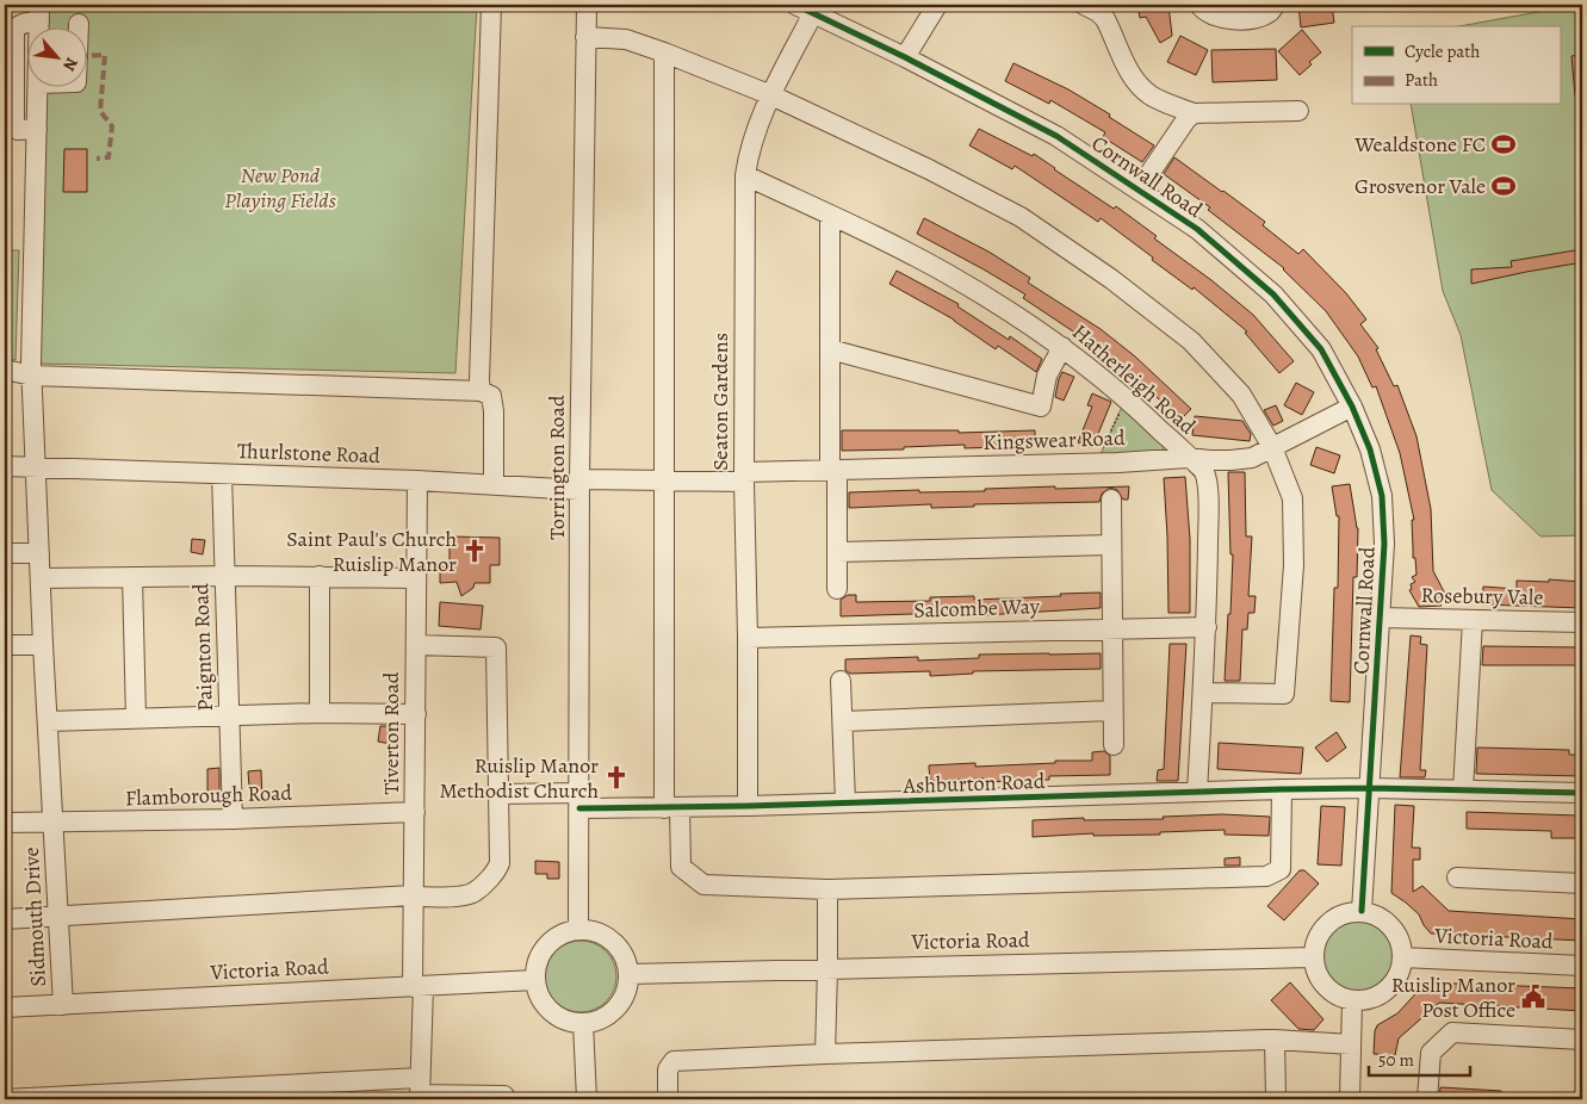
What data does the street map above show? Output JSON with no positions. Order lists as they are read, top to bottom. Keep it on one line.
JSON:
{"streets":{"street":["Cornwall Road","Hatherleigh Road","Seaton Gardens","Kingswear Road","Thurlstone Road","Torrington Road","Rosebury Vale","Salcombe Way","Paignton Road","Tiverton Road","Ashburton Road","Flamborough Road","Sidmouth Drive","Victoria Road"]},"crossings":[["Cornwall Road","Seaton Gardens"],["Cornwall Road","Kingswear Road"],["Cornwall Road","Rosebury Vale"],["Cornwall Road","Ashburton Road"],["Cornwall Road","Victoria Road"],["Hatherleigh Road","Seaton Gardens"],["Hatherleigh Road","Kingswear Road"],["Hatherleigh Road","Salcombe Way"],["Hatherleigh Road","Ashburton Road"],["Seaton Gardens","Kingswear Road"],["Seaton Gardens","Salcombe Way"],["Seaton Gardens","Ashburton Road"],["Kingswear Road","Thurlstone Road"],["Thurlstone Road","Torrington Road"],["Thurlstone Road","Paignton Road"],["Thurlstone Road","Tiverton Road"],["Thurlstone Road","Sidmouth Drive"],["Torrington Road","Ashburton Road"],["Torrington Road","Victoria Road"],["Paignton Road","Flamborough Road"],["Tiverton Road","Flamborough Road"],["Tiverton Road","Victoria Road"],["Flamborough Road","Sidmouth Drive"],["Sidmouth Drive","Victoria Road"]],"parks":["New Pond Playing Fields"],"places":{"sports":["Wealdstone FC","Grosvenor Vale"],"church":["Saint Paul's Church Ruislip Manor","Ruislip Manor Methodist Church"],"public building":["Ruislip Manor Post Office"]},"legend":["Cycle path","Path"],"scale_bar":"50 m","north":"bottom right"}
